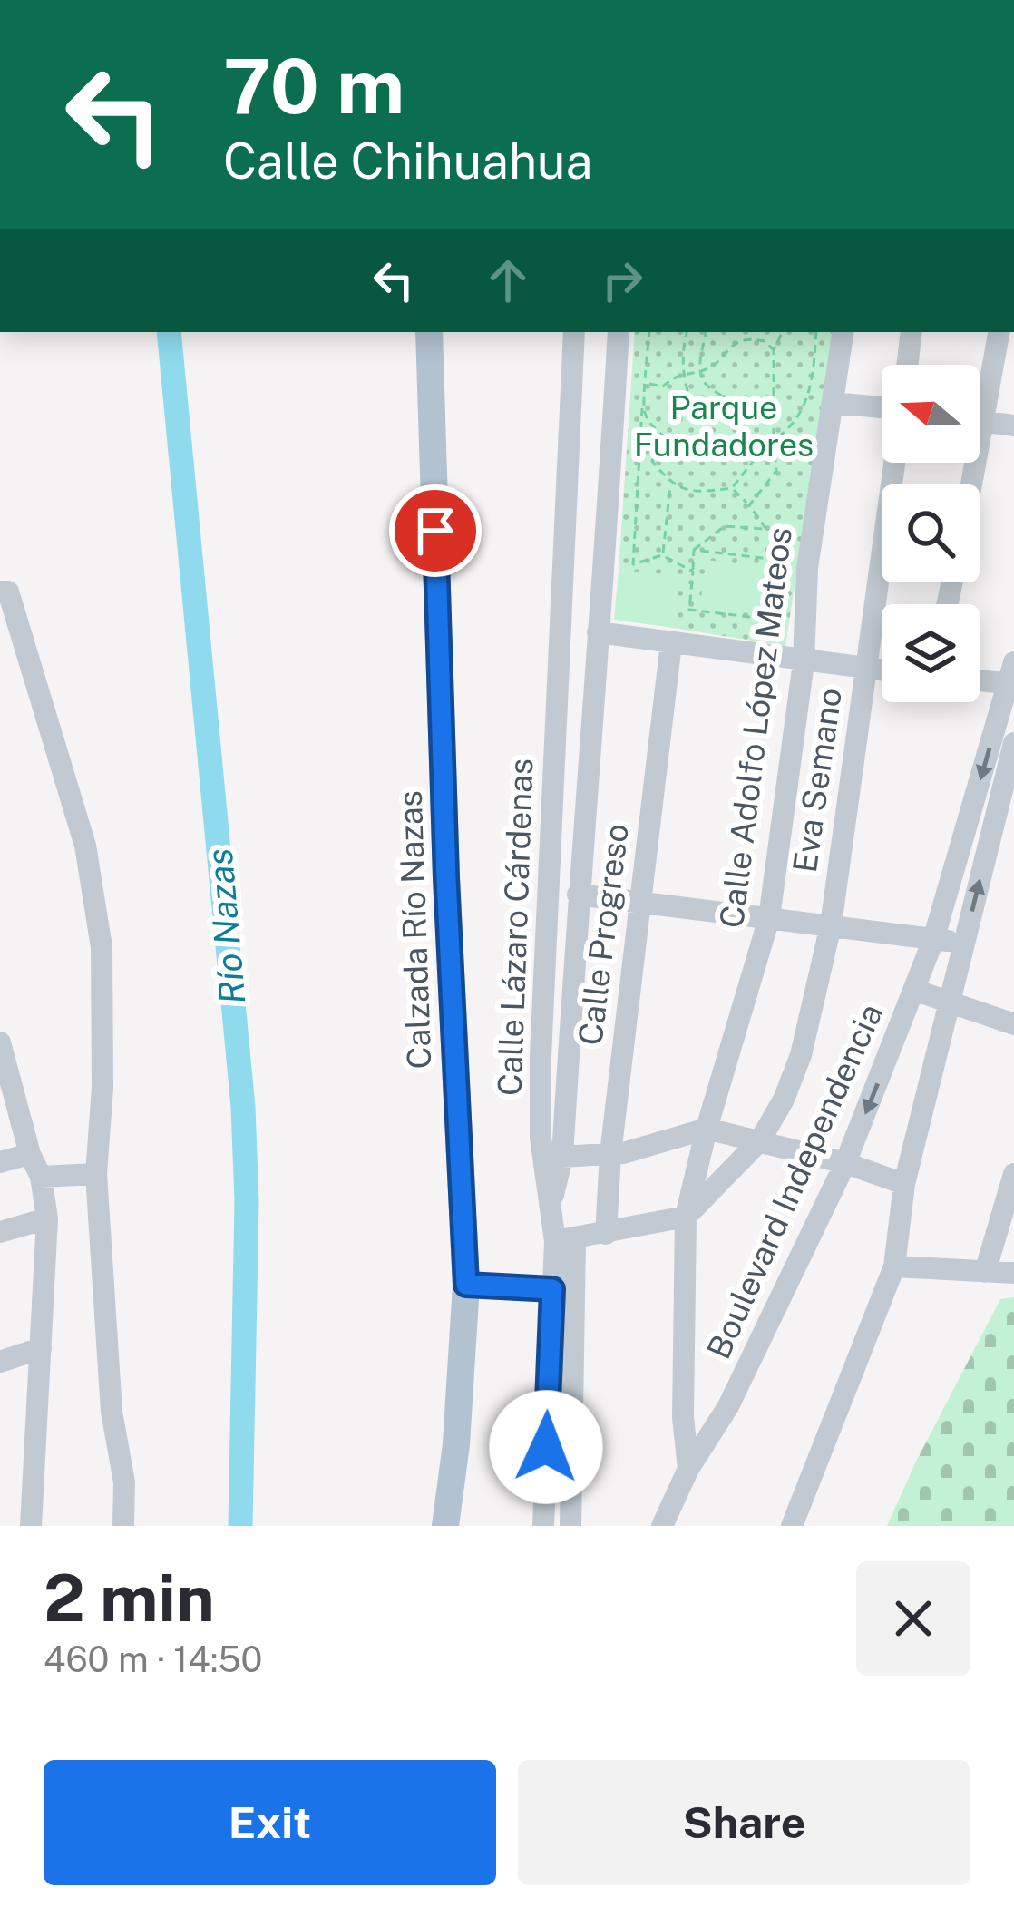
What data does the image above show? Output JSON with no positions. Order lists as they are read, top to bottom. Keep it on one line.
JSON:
{"streets":{"main road":["Calzada Río Nazas"],"street":["Calle Adolfo López Mateos","Eva Semano","Calle Lázaro Cárdenas","Calle Progreso","Boulevard Independencia"]},"crossings":[["Calle Adolfo López Mateos","Eva Semano"],["Calle Adolfo López Mateos","Boulevard Independencia"]],"water":["Río Nazas"],"parks":["Parque Fundadores"],"north":"left","page":{"turn":["70 m","Calle Chihuahua"],"heading":["2 min","460 m · 14:50"],"buttons":["Exit","Share"]}}
